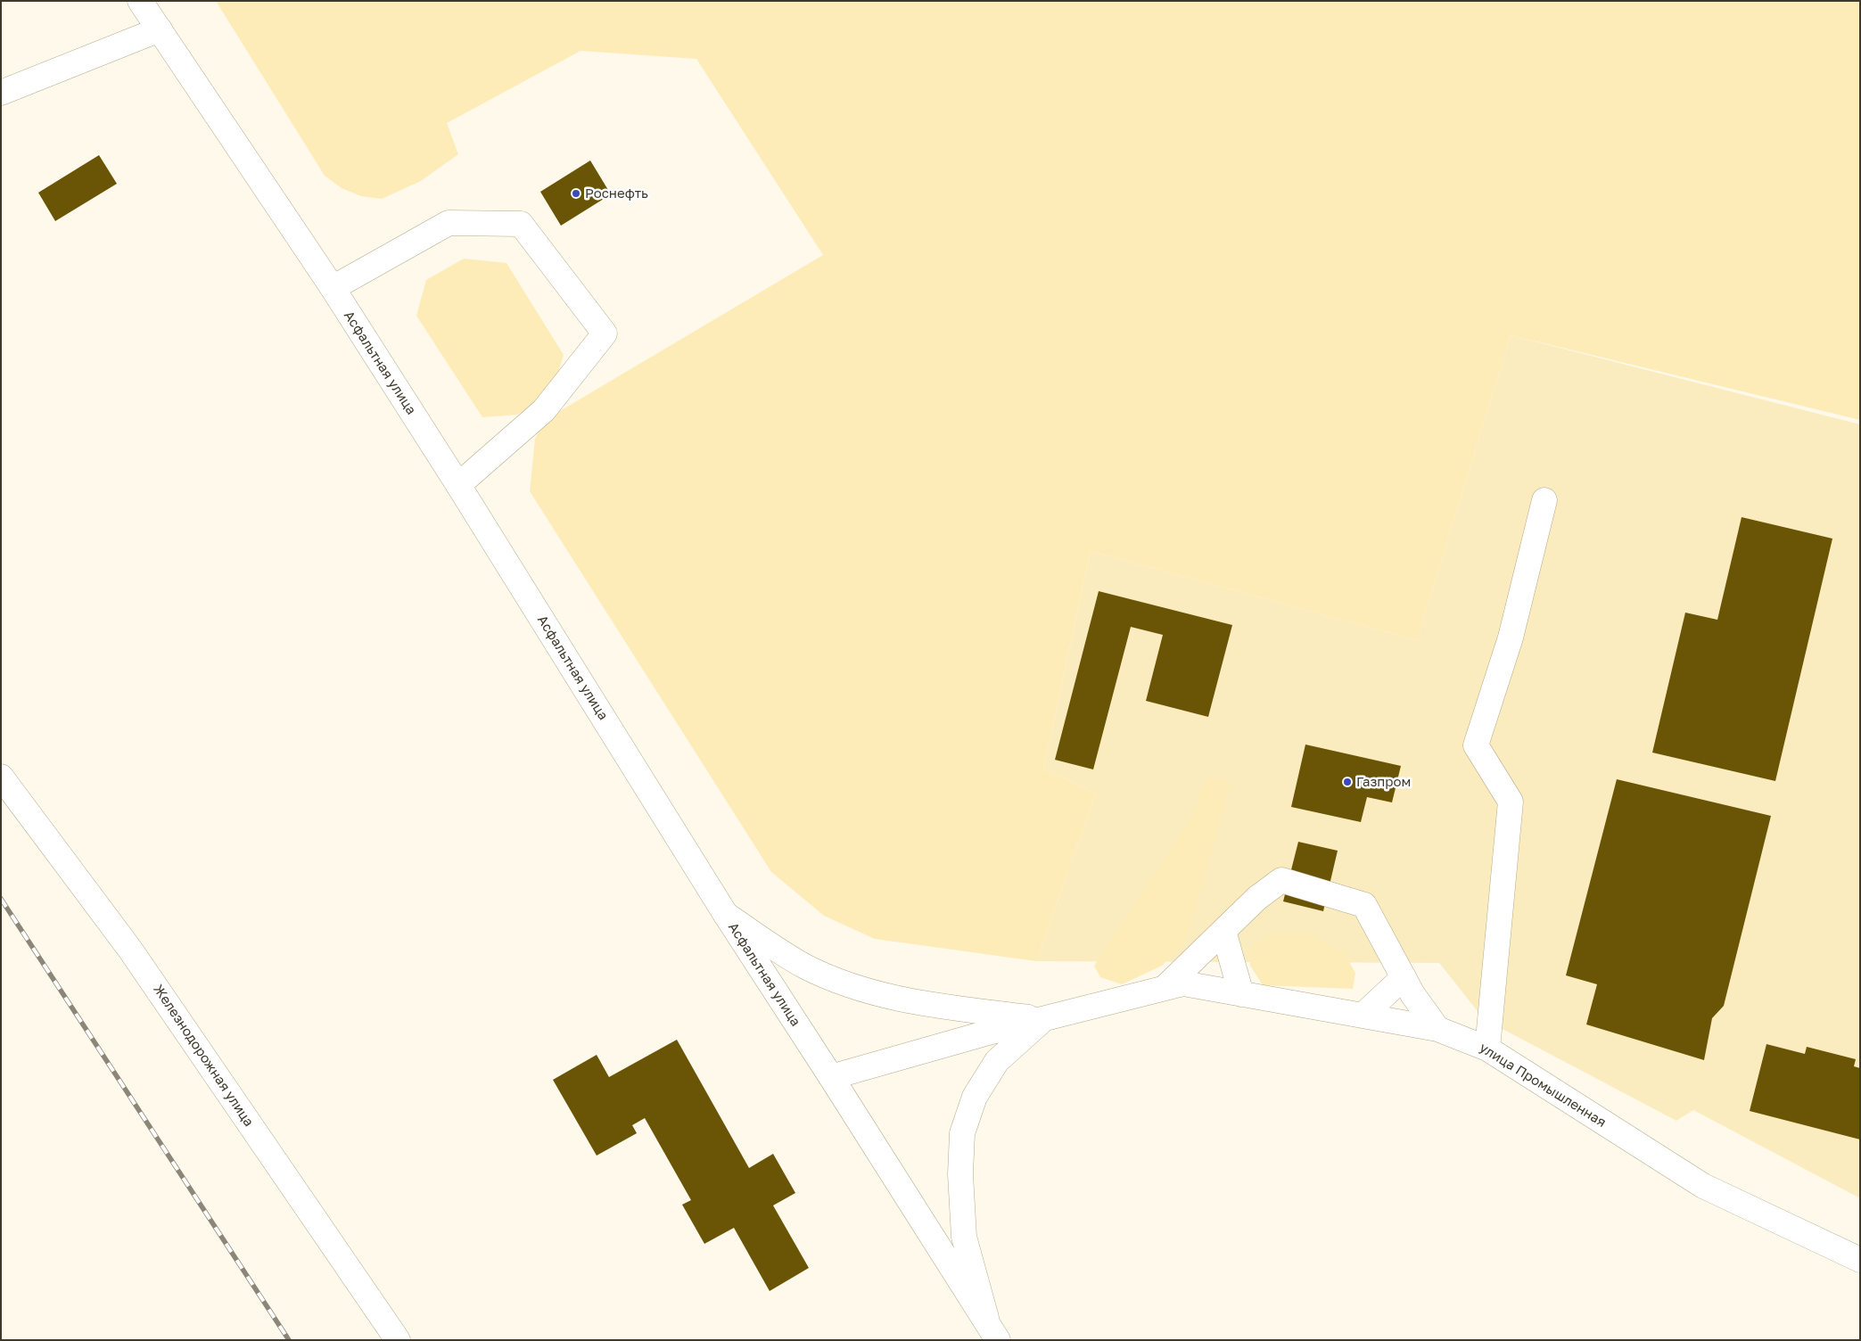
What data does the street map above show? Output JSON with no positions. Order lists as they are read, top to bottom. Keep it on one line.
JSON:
{"streets":{"street":["Асфальтная улица","Железнодорожная улица","улица Промышленная"]},"crossings":[["Асфальтная улица","улица Промышленная"]],"places":["Роснефть","Газпром"]}
